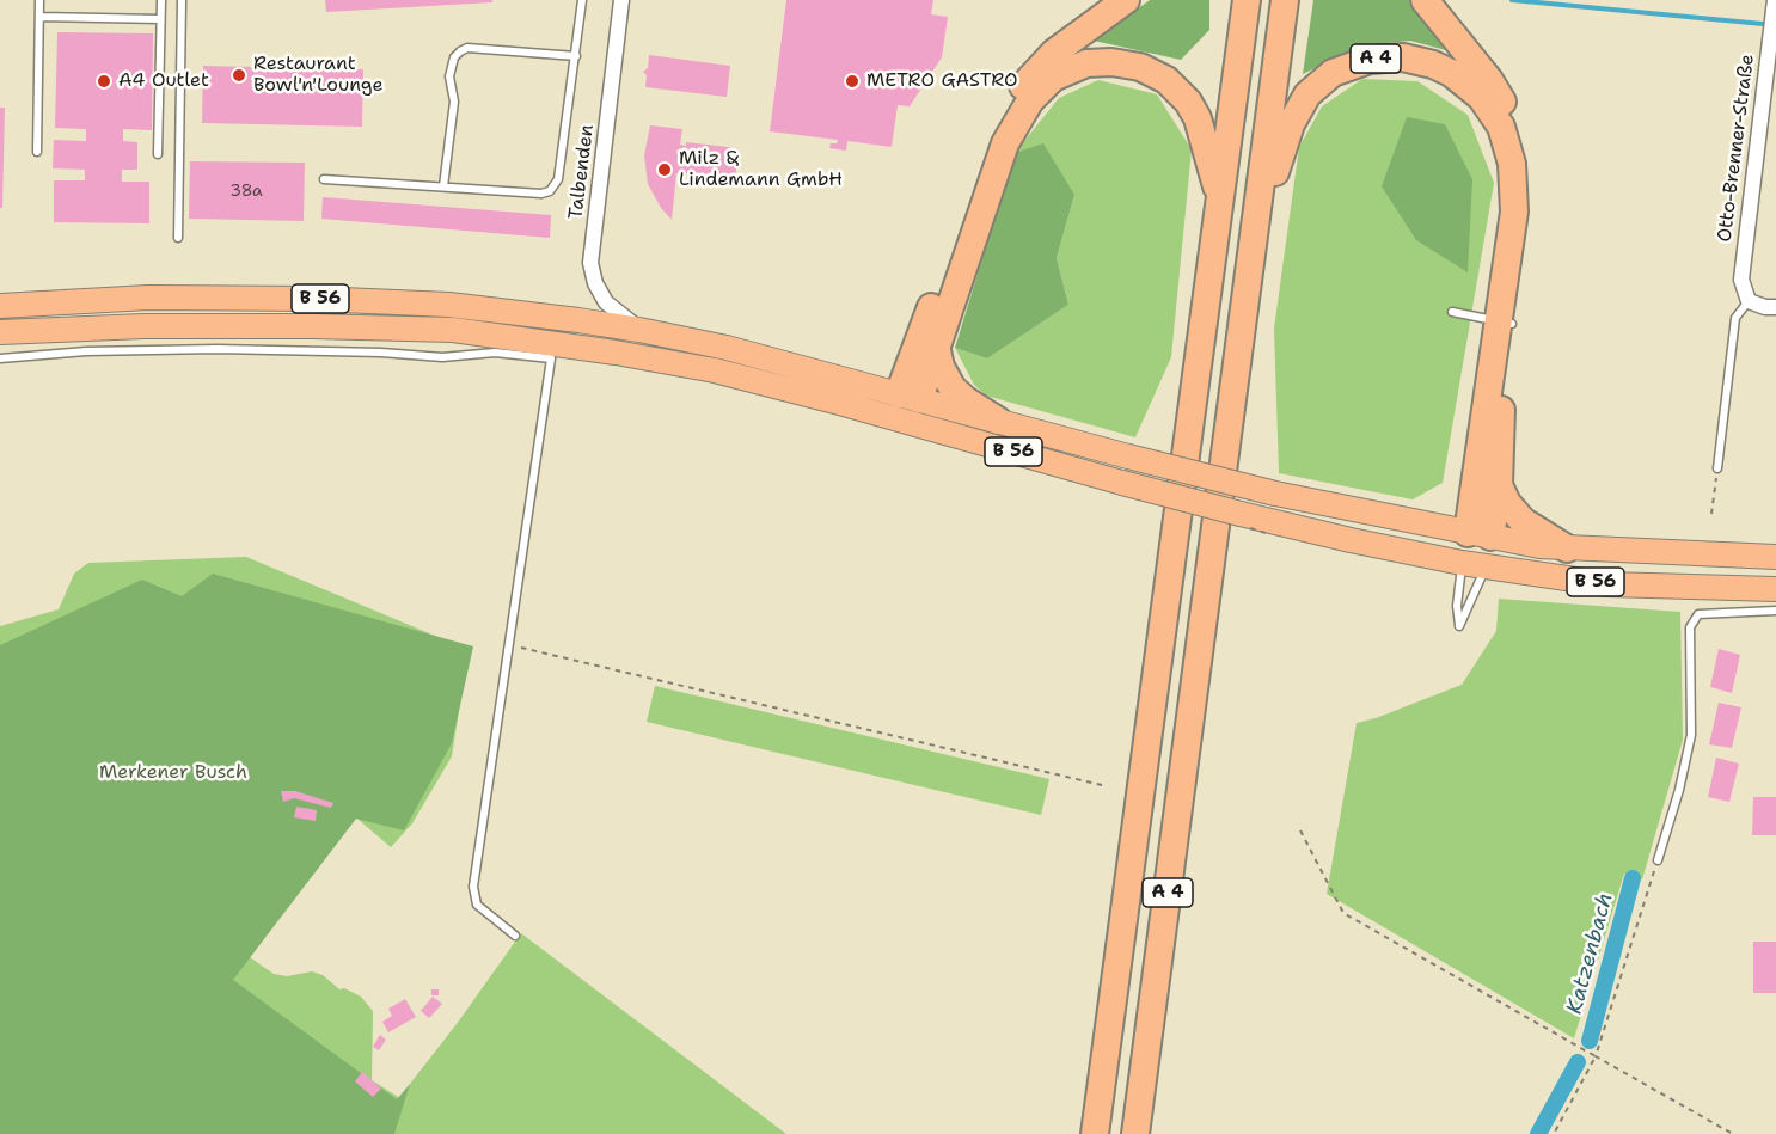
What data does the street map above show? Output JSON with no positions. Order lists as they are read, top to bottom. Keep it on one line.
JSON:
{"streets":{"highway":["A 4"],"main road":["B 56"],"street":["Otto-Brenner-Straße","Talbenden"]},"crossings":[["Talbenden","B 56"]],"water":["Katzenbach"],"parks":["Merkener Busch"],"places":["Restaurant Bowl'n'Lounge","A4 Outlet","METRO GASTRO","Milz & Lindemann GmbH"],"house_numbers":["38a"]}
